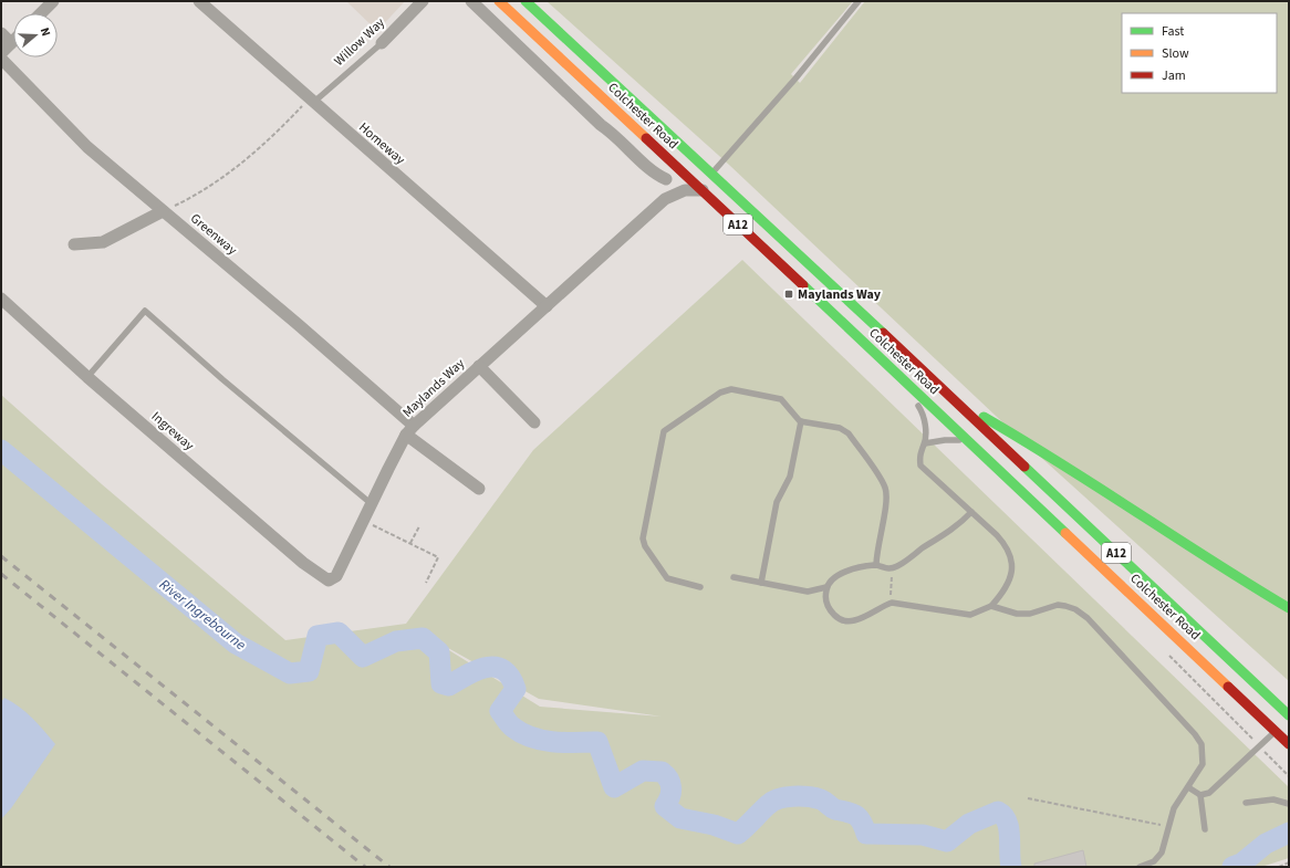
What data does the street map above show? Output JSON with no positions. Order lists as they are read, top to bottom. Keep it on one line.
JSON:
{"streets":{"highway":["Colchester Road","A12"],"street":["Willow Way","Homeway","Greenway","Maylands Way","Ingreway"]},"crossings":[["Willow Way","Homeway"],["Colchester Road","A12"],["Colchester Road","Maylands Way"],["Homeway","Maylands Way"],["Greenway","Maylands Way"],["Maylands Way","Ingreway"]],"water":["River Ingrebourne"],"places":{"transit":["Maylands Way"]},"legend":["Fast","Slow","Jam"],"north":"right"}
